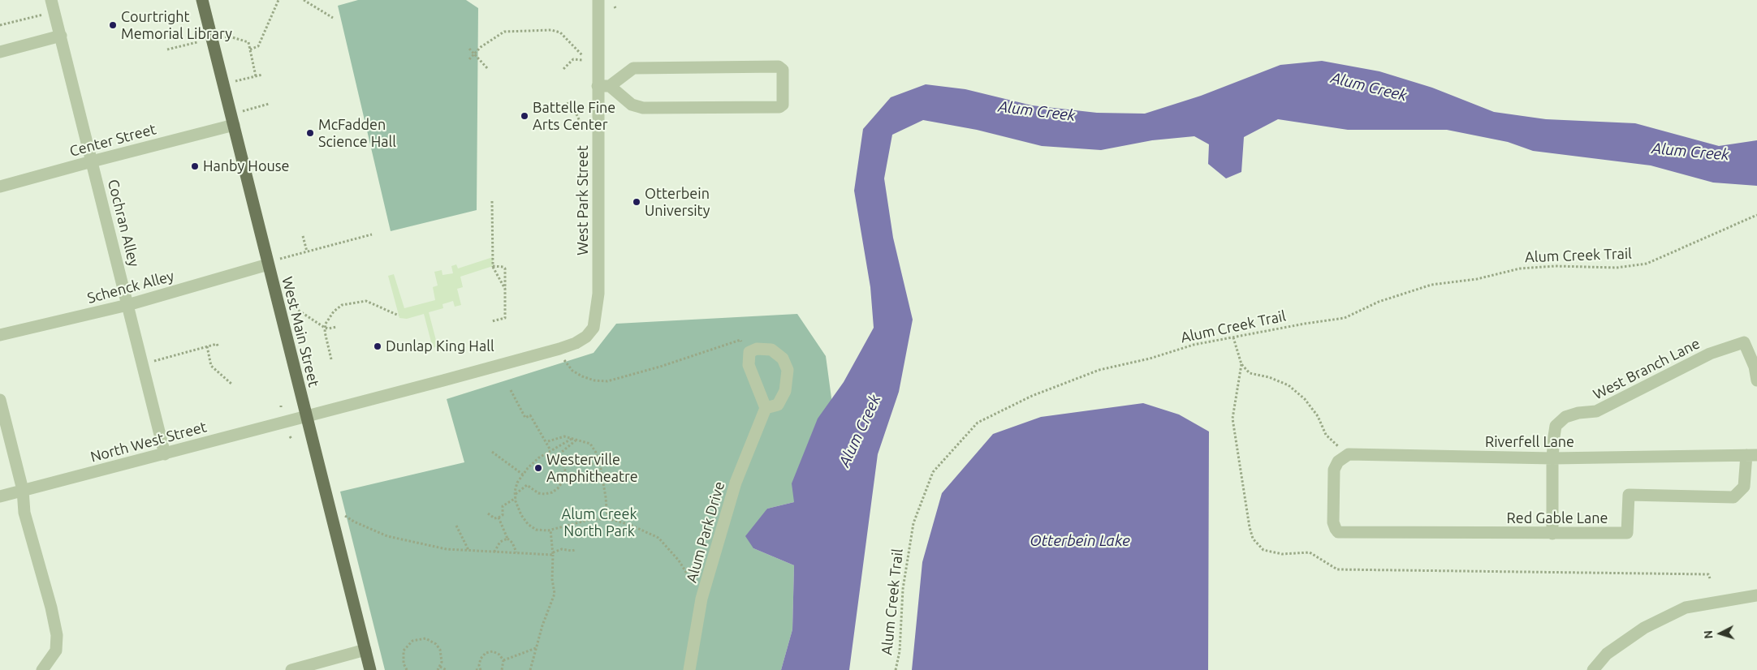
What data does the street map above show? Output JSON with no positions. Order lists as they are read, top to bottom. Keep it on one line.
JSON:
{"streets":{"main road":["West Main Street"],"street":["Center Street","West Park Street","Cochran Alley","Schenck Alley","West Branch Lane","North West Street","Riverfell Lane","Red Gable Lane","Alum Park Drive"],"path":["Alum Creek Trail"]},"crossings":[["Center Street","Cochran Alley"],["Center Street","West Main Street"],["West Park Street","North West Street"],["Cochran Alley","Schenck Alley"],["Cochran Alley","North West Street"],["Schenck Alley","West Main Street"],["West Main Street","North West Street"],["West Branch Lane","Riverfell Lane"],["Riverfell Lane","Red Gable Lane"]],"water":["Alum Creek","Otterbein Lake"],"parks":["Alum Creek North Park"],"places":["Courtright Memorial Library","Battelle Fine Arts Center","McFadden Science Hall","Hanby House","Otterbein University","Dunlap King Hall","Westerville Amphitheatre"],"north":"left"}
